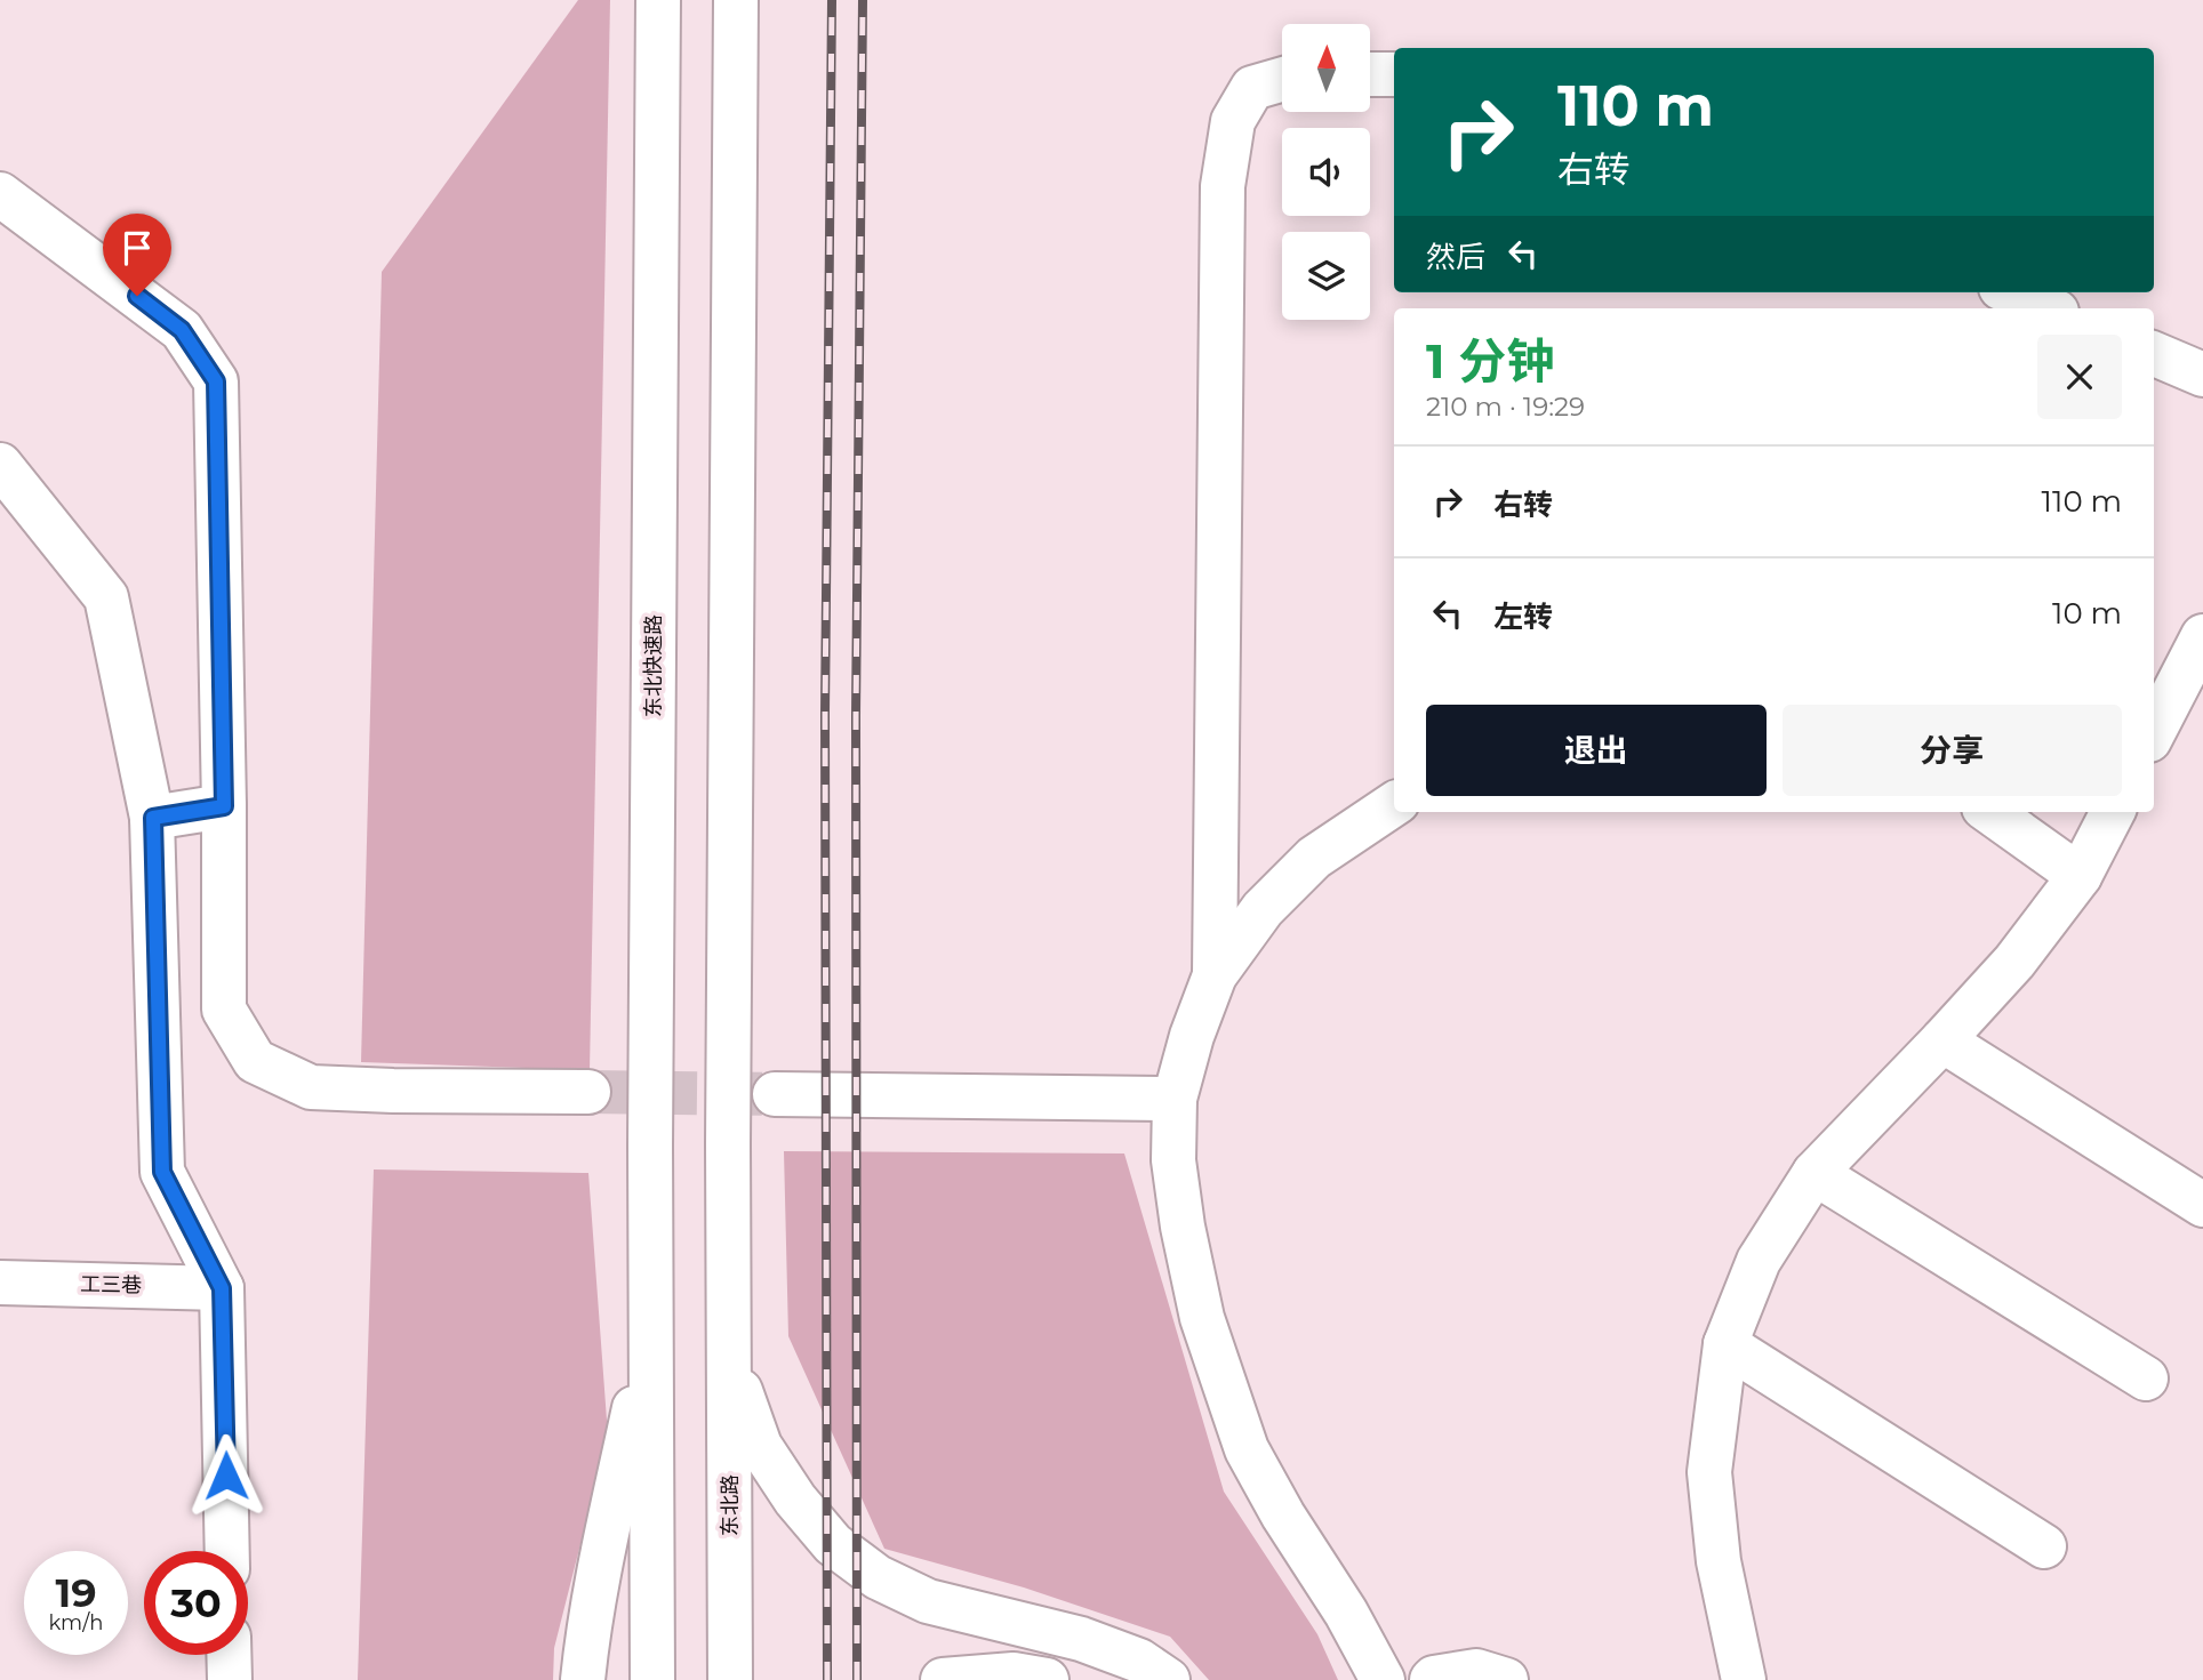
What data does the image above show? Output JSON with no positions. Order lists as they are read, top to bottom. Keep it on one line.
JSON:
{"streets":{"main road":["东北快速路","工三巷","东北路"]},"north":"top","page":{"turn":["110 m","右转"],"then":"然后","heading":["1 分钟","210 m · 19:29"],"list":[{"name":"右转","value":"110 m"},{"name":"左转","value":"10 m"}],"buttons":["退出","分享"],"speed":"19 km/h","limit":"30"}}
